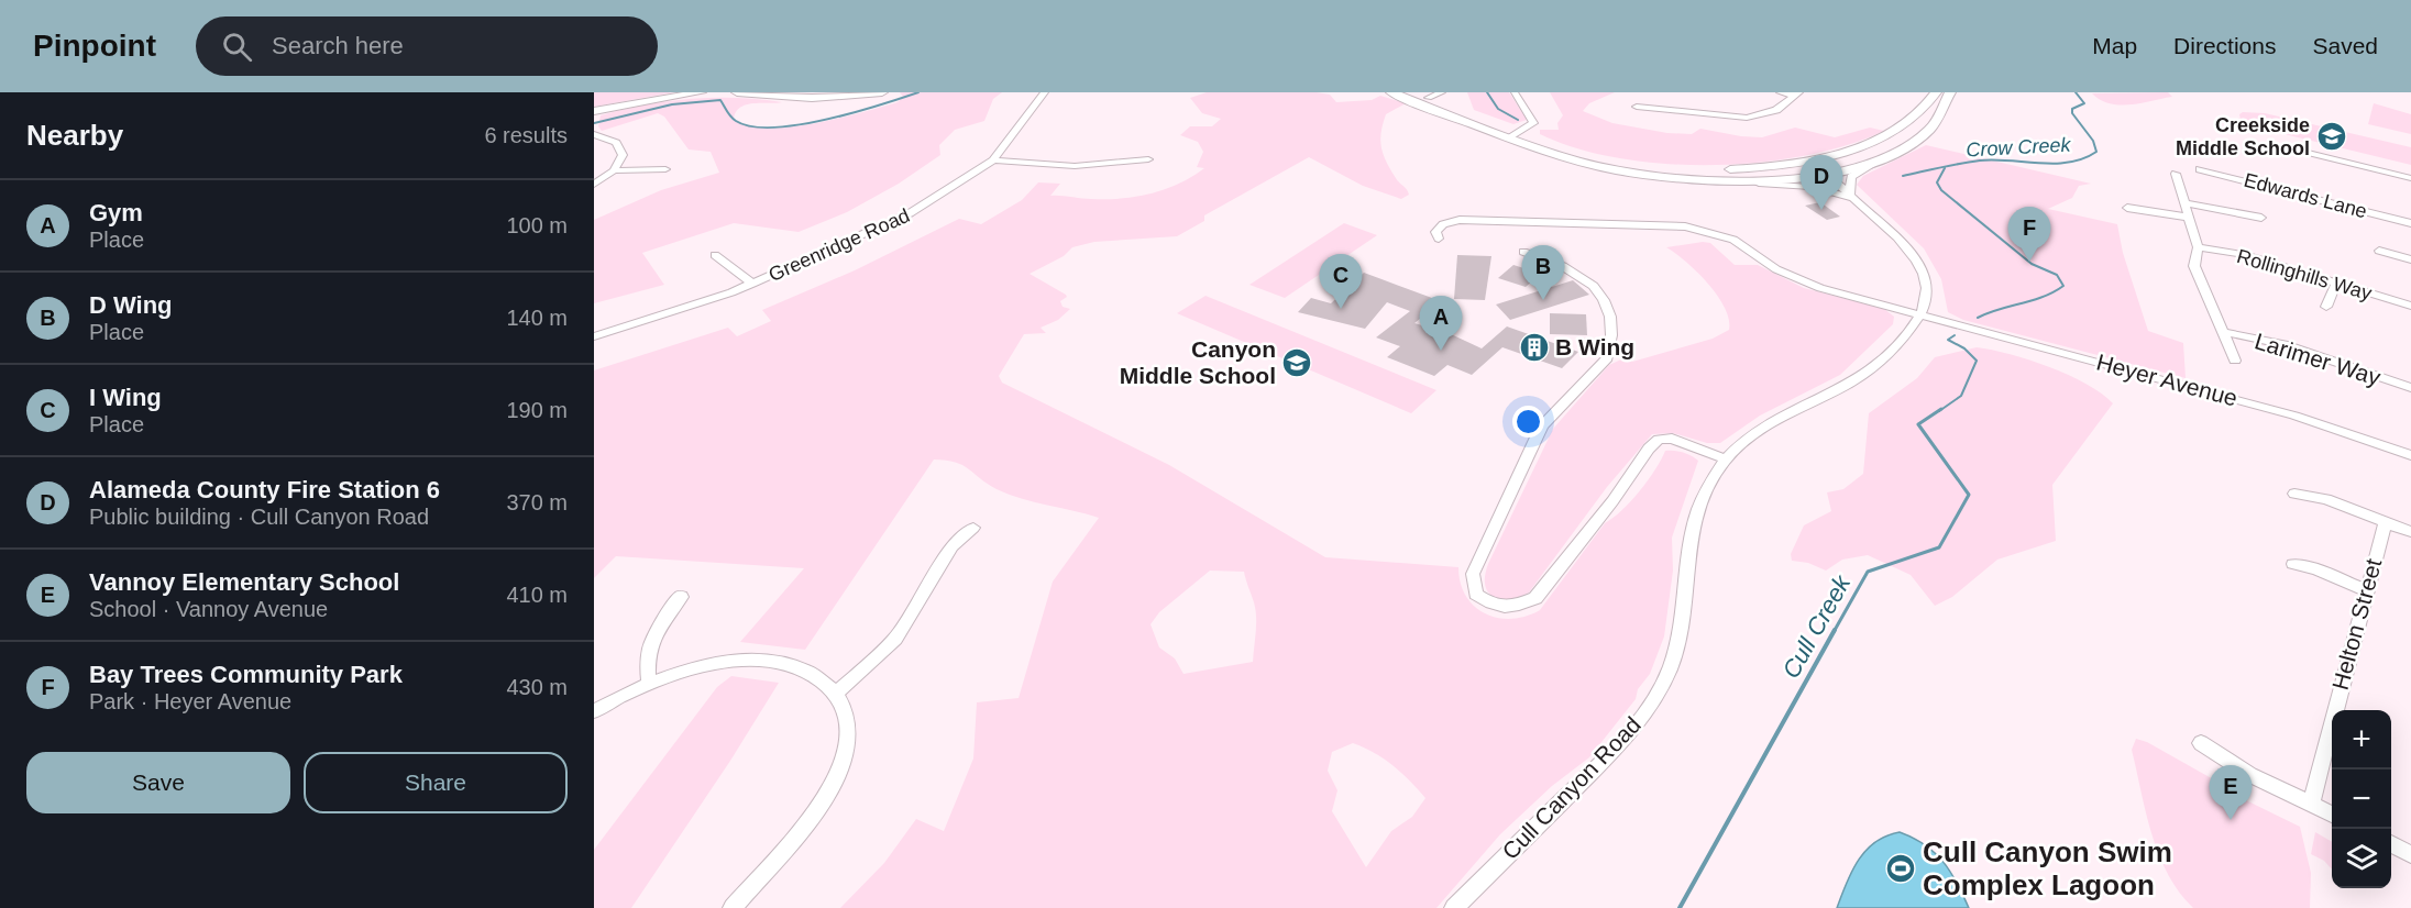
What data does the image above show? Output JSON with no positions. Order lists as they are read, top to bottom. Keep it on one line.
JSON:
{"streets":{"street":["Edwards Lane","Greenridge Road","Rollinghills Way","Larimer Way","Heyer Avenue","Helton Street","Cull Canyon Road"]},"crossings":[["Heyer Avenue","Cull Canyon Road"]],"water":["Crow Creek","Cull Creek"],"places":{"school or university":["Creekside Middle School","Canyon Middle School"],"building":["B Wing"],"sports":["Cull Canyon Swim Complex Lagoon"]},"page":{"header":"Pinpoint","search":"Search here","nav":["Map","Directions","Saved"],"heading":["Nearby","6 results"],"pins":["D","F","B","C","A","E"],"list":[{"mark":"A","name":"Gym","note":"Place","value":"100 m"},{"mark":"B","name":"D Wing","note":"Place","value":"140 m"},{"mark":"C","name":"I Wing","note":"Place","value":"190 m"},{"mark":"D","name":"Alameda County Fire Station 6","note":"Public building · Cull Canyon Road","value":"370 m"},{"mark":"E","name":"Vannoy Elementary School","note":"School · Vannoy Avenue","value":"410 m"},{"mark":"F","name":"Bay Trees Community Park","note":"Park · Heyer Avenue","value":"430 m"}],"map_buttons":["+","−"],"buttons":["Save","Share"]}}
